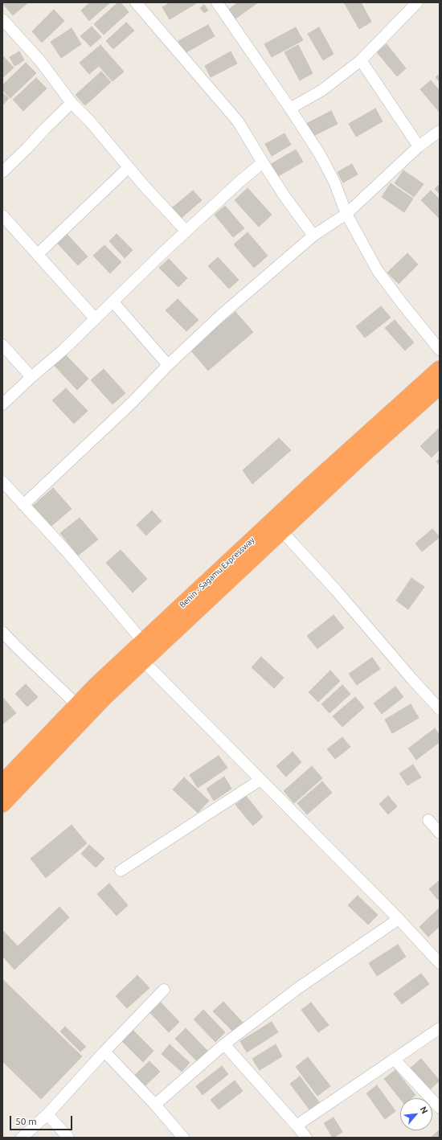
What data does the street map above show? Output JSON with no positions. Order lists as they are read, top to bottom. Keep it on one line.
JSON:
{"streets":{"highway":["Benin - Sagamu Expressway"]},"scale_bar":"50 m","north":"top right"}
